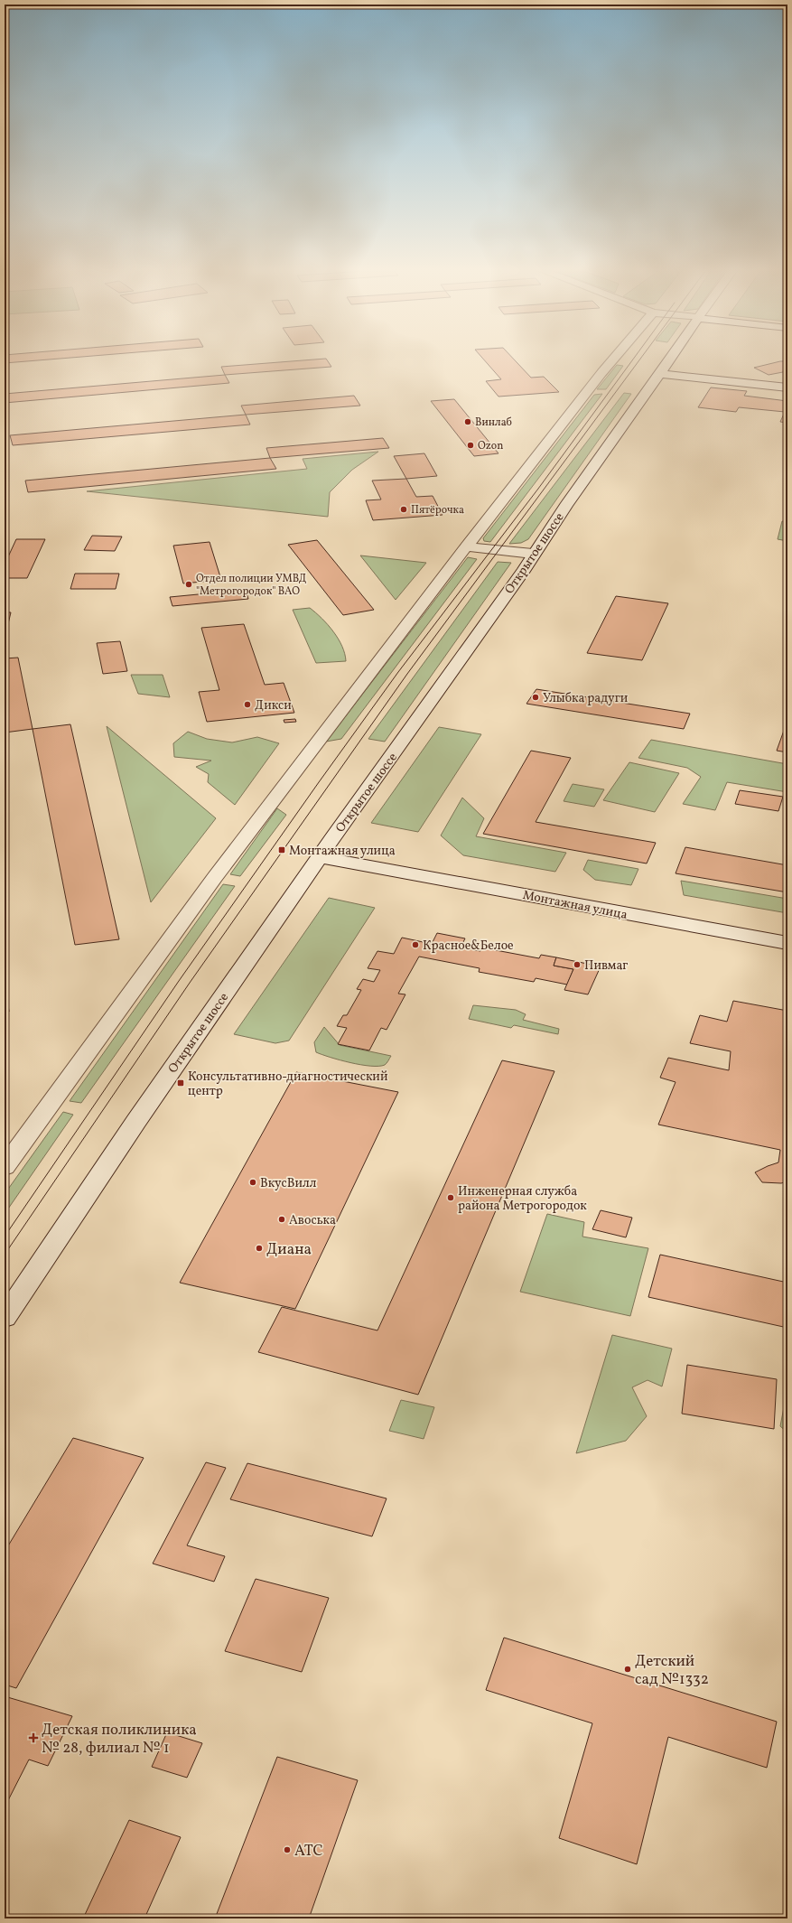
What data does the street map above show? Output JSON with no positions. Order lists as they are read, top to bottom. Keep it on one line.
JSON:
{"streets":{"street":["Открытое шоссе","Монтажная улица"]},"crossings":[["Открытое шоссе","Монтажная улица"]],"places":{"other":["Винлаб","Ozon","Пятёрочка","Отдел полиции УМВД \"Метрогородок\" ВАО","Улыбка радуги","Дикси","Красное&Белое","Пивмаг","ВкусВилл","Инженерная служба района Метрогородок","Авоська","Диана","Детский сад №1332","АТС"],"transit":["Монтажная улица","Консультативно-диагностический центр"],"health":["Детская поликлиника № 28, филиал № 1"]}}
